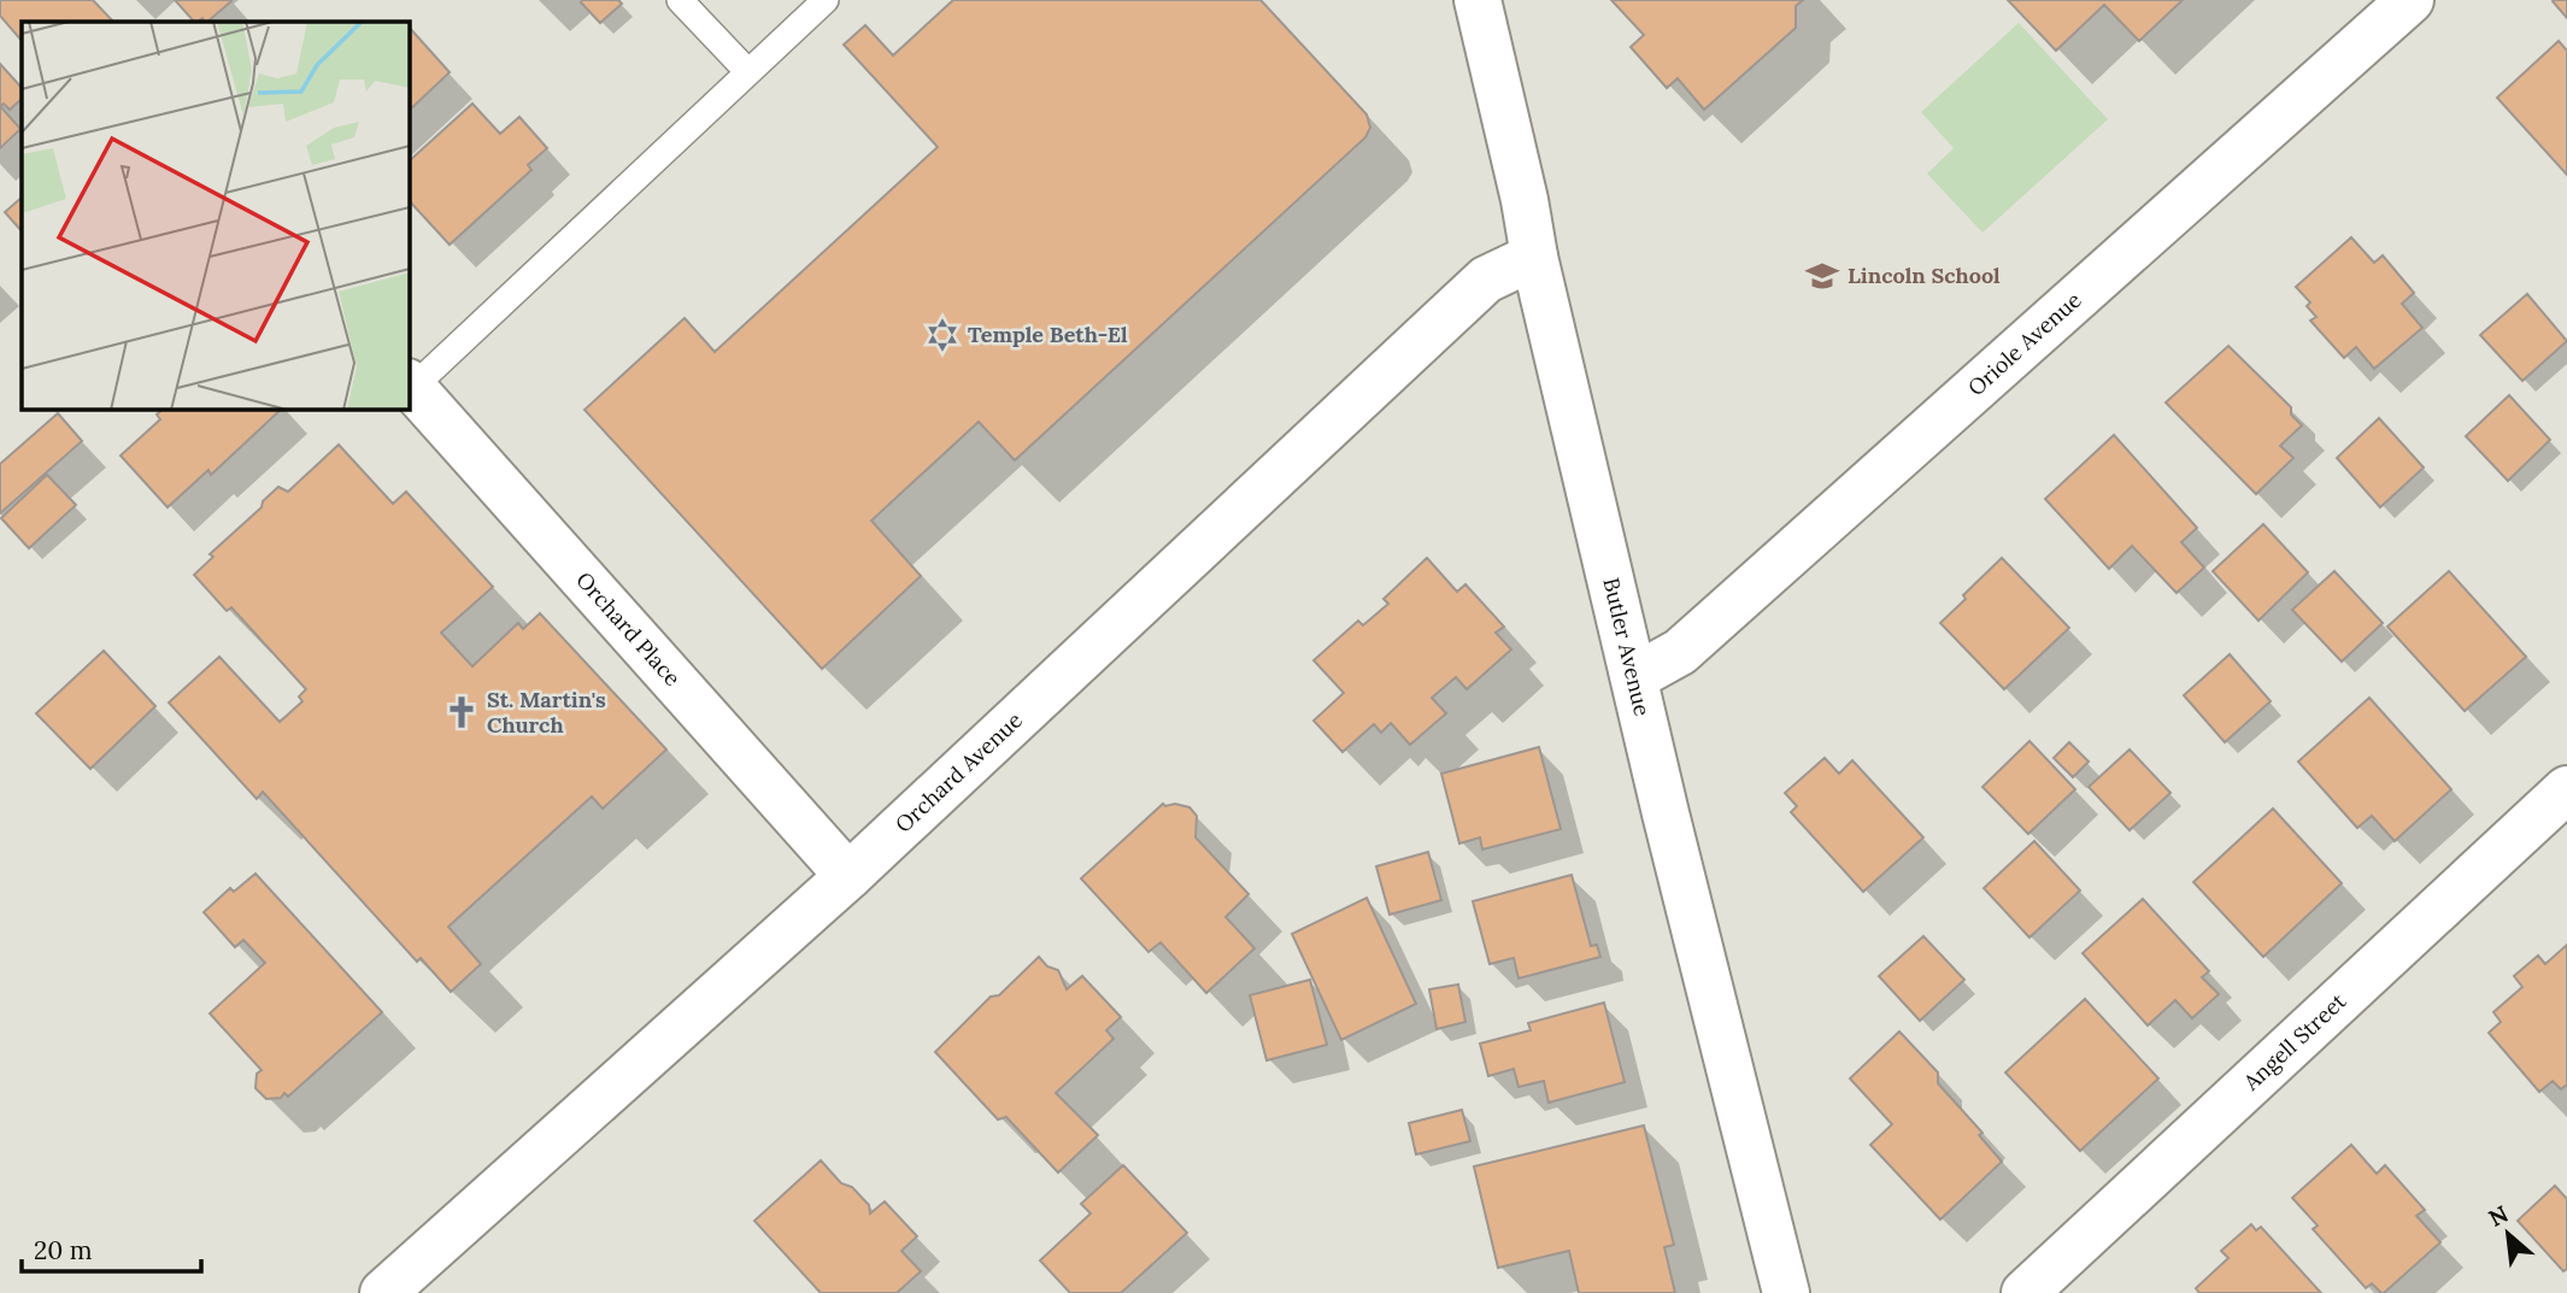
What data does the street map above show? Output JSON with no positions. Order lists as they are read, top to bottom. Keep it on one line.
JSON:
{"streets":{"street":["Oriole Avenue","Orchard Place","Butler Avenue","Orchard Avenue","Angell Street"]},"crossings":[["Oriole Avenue","Butler Avenue"],["Orchard Place","Orchard Avenue"],["Butler Avenue","Orchard Avenue"]],"places":{"school or university":["Lincoln School"],"synagogue":["Temple Beth-El"],"church":["St. Martin's Church"]},"scale_bar":"20 m","north":"top left"}
